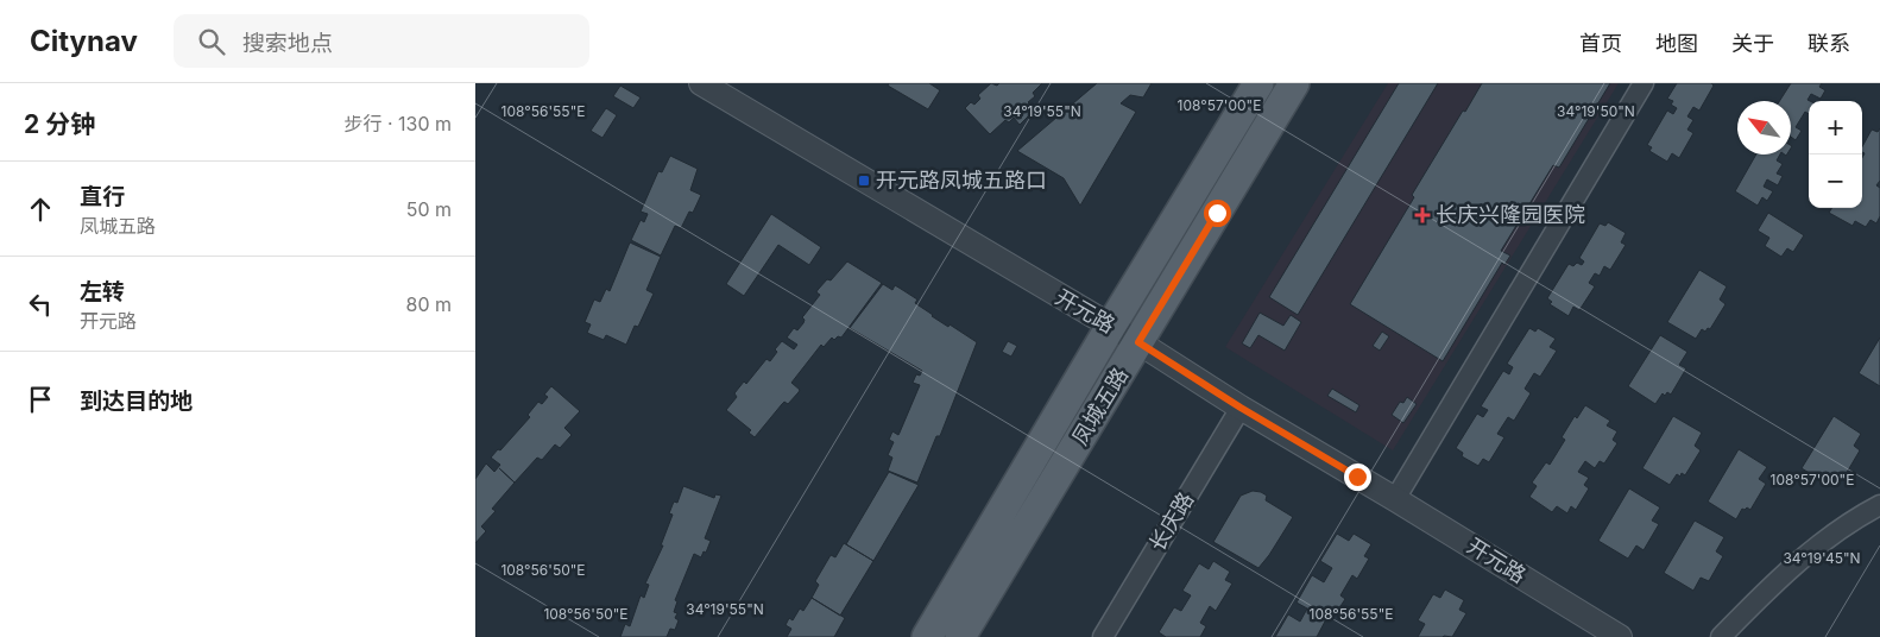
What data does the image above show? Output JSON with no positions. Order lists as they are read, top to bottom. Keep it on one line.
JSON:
{"streets":{"main road":["凤城五路"],"street":["开元路","长庆路"]},"crossings":[["开元路","凤城五路"],["开元路","长庆路"]],"places":{"transit":["开元路凤城五路口"],"health":["长庆兴隆园医院"]},"north":"top left","page":{"header":"Citynav","search":"搜索地点","nav":["首页","地图","关于","联系"],"heading":["2 分钟","步行 · 130 m"],"map_buttons":["+","−"],"list":[["直行","凤城五路","50 m"],["左转","开元路","80 m"],"到达目的地"]},"coordinates":["108°57'00\"E","34°19'55\"N","34°19'50\"N","108°56'55\"E","34°19'45\"N","108°56'50\"E"]}
